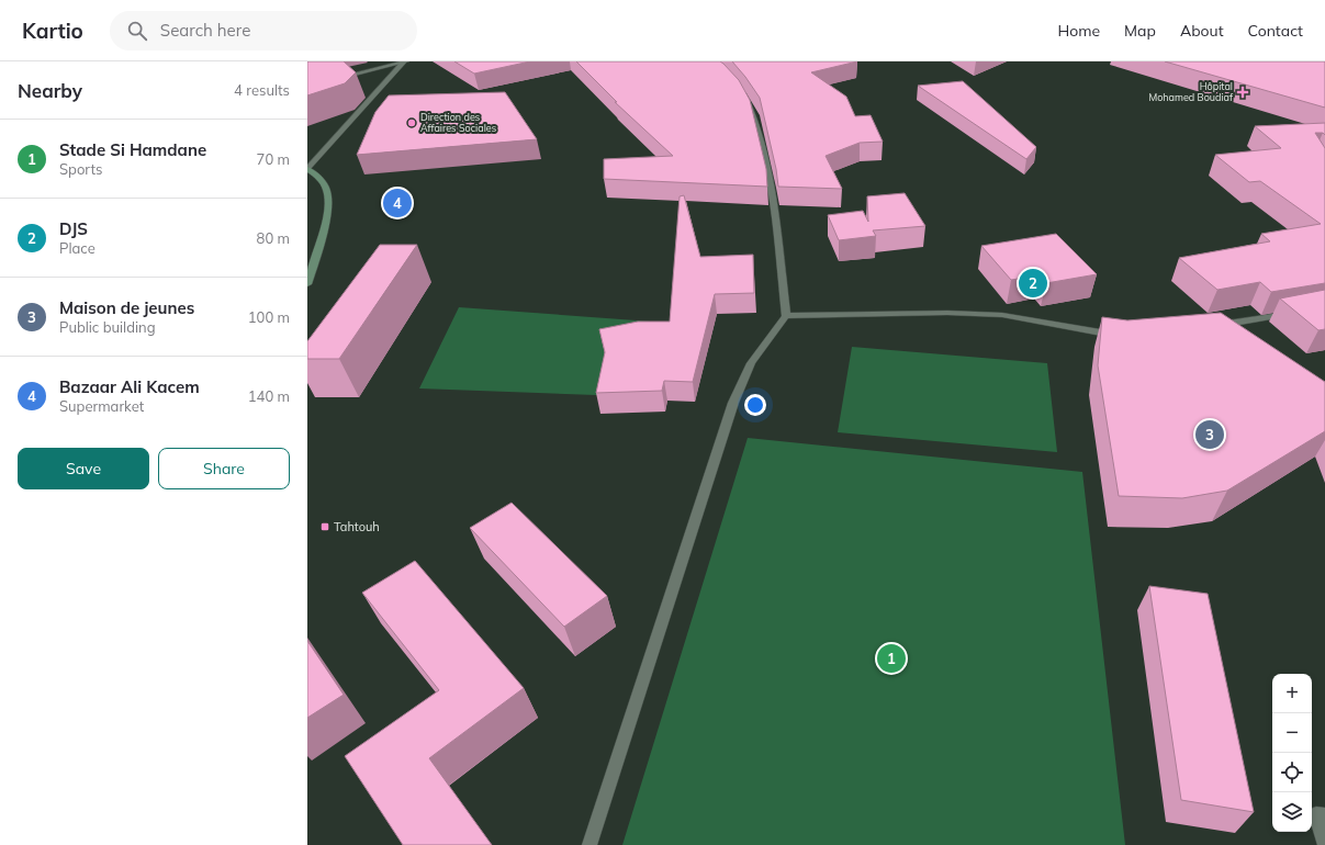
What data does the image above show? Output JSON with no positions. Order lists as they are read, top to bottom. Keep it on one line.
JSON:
{"places":{"health":["Hôpital Mohamed Boudiaf"],"other":["Direction des Affaires Sociales"],"transit":["Tahtouh"]},"page":{"header":"Kartio","search":"Search here","nav":["Home","Map","About","Contact"],"heading":["Nearby","4 results"],"list":[{"mark":"1","name":"Stade Si Hamdane","note":"Sports","value":"70 m"},{"mark":"2","name":"DJS","note":"Place","value":"80 m"},{"mark":"3","name":"Maison de jeunes","note":"Public building","value":"100 m"},{"mark":"4","name":"Bazaar Ali Kacem","note":"Supermarket","value":"140 m"}],"pins":["4","2","3","1"],"buttons":["Save","Share"],"map_buttons":["+","−"]}}
